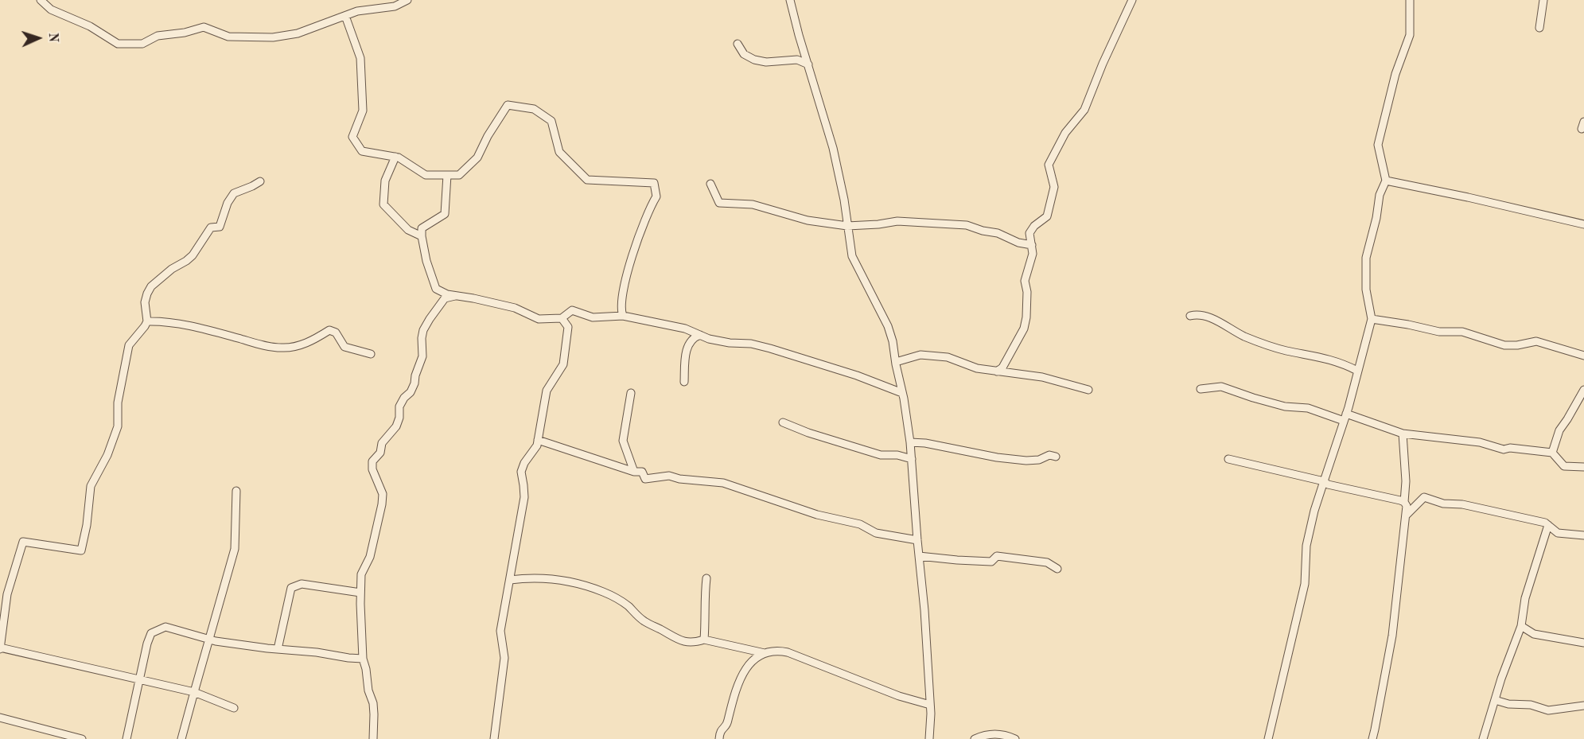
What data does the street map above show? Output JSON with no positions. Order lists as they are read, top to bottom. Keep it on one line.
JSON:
{"north":"right"}
